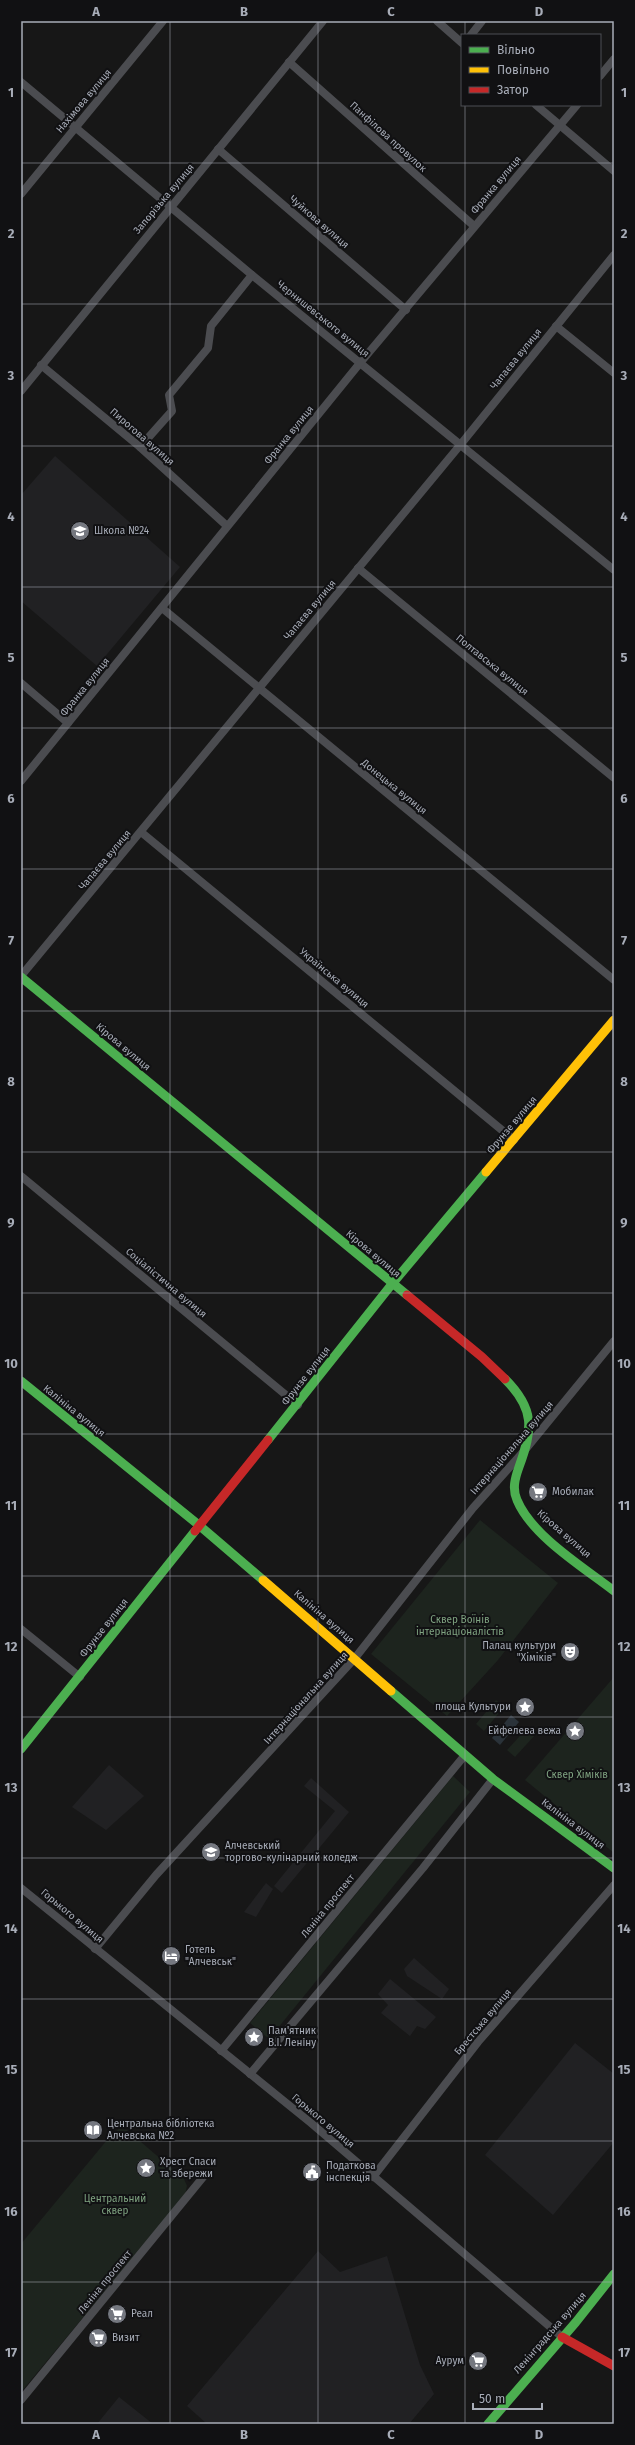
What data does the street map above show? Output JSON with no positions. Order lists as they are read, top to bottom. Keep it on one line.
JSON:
{"streets":{"street":["Нахімова вулиця","Панфілова провулок","Франка вулиця","Запорізька вулиця","Чуйкова вулиця","Чернишевського вулиця","Чапаєва вулиця","Пирогова вулиця","Полтавська вулиця","Донецька вулиця","Українська вулиця","Кірова вулиця","Фрунзе вулиця","Соціалістична вулиця","Калініна вулиця","Інтернаціональна вулиця","Леніна проспект","Горького вулиця","Брестська вулиця","Ленінградська вулиця"]},"crossings":[["Нахімова вулиця","Чернишевського вулиця"],["Панфілова провулок","Франка вулиця"],["Панфілова провулок","Запорізька вулиця"],["Франка вулиця","Чуйкова вулиця"],["Франка вулиця","Чернишевського вулиця"],["Франка вулиця","Пирогова вулиця"],["Франка вулиця","Донецька вулиця"],["Запорізька вулиця","Чуйкова вулиця"],["Запорізька вулиця","Чернишевського вулиця"],["Запорізька вулиця","Пирогова вулиця"],["Чернишевського вулиця","Чапаєва вулиця"],["Чапаєва вулиця","Полтавська вулиця"],["Чапаєва вулиця","Донецька вулиця"],["Чапаєва вулиця","Українська вулиця"],["Чапаєва вулиця","Кірова вулиця"],["Українська вулиця","Фрунзе вулиця"],["Кірова вулиця","Фрунзе вулиця"],["Кірова вулиця","Інтернаціональна вулиця"],["Фрунзе вулиця","Соціалістична вулиця"],["Фрунзе вулиця","Калініна вулиця"],["Калініна вулиця","Інтернаціональна вулиця"],["Калініна вулиця","Леніна проспект"],["Інтернаціональна вулиця","Горького вулиця"],["Леніна проспект","Горького вулиця"],["Горького вулиця","Брестська вулиця"],["Горького вулиця","Ленінградська вулиця"]],"parks":["Сквер Воїнів інтернаціоналістів","Сквер Хіміків","Центральний сквер"],"places":{"school or university":["Школа №24","Алчевський торгово-кулінарний коледж"],"supermarket":["Мобилак","Реал","Визит","Аурум"],"theatre":["Палац культури \"Хіміків\""],"place":["площа Культури","Ейфелева вежа","Пам'ятник В.I. Ленiну","Хрест Спаси та збережи"],"hotel":["Готель \"Алчевськ\""],"library":["Центральна бібліотека Алчевська №2"],"public building":["Податкова інспекція"]},"legend":["Вільно","Повільно","Затор"],"scale_bar":"50 m","grid":{"columns":["A","B","C","D"],"rows":["1","2","3","4","5","6","7","8","9","10","11","12","13","14","15","16","17"]}}
